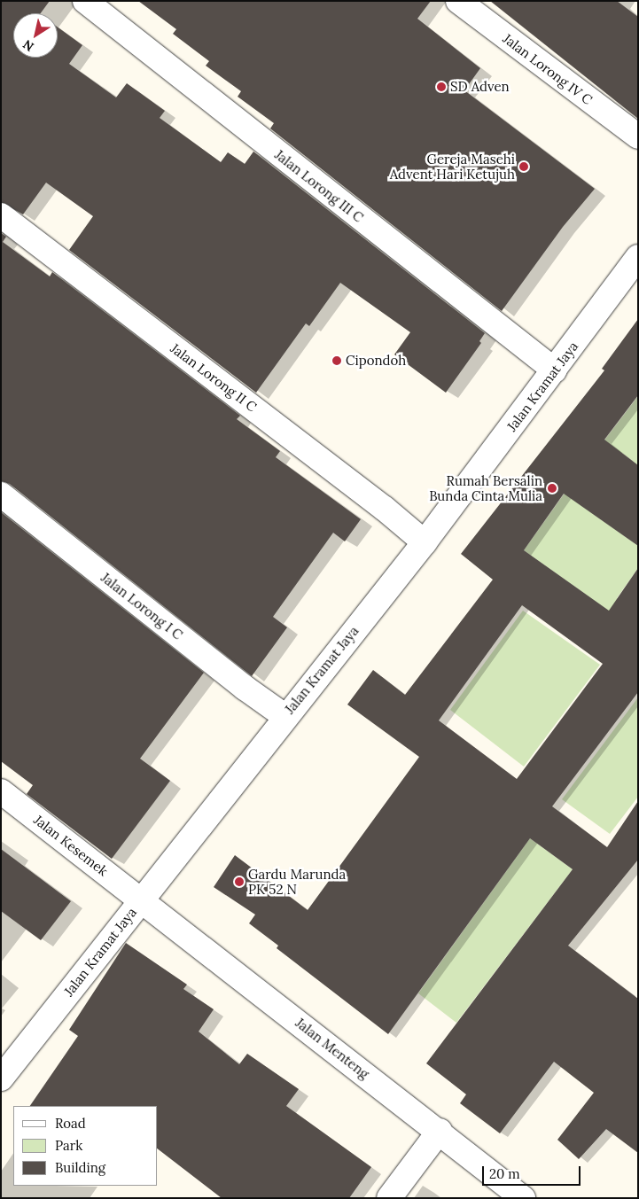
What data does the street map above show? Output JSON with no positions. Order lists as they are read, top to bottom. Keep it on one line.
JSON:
{"streets":{"street":["Jalan Lorong IV C","Jalan Lorong III C","Jalan Lorong II C","Jalan Kramat Jaya","Jalan Lorong I C","Jalan Kesemek","Jalan Menteng"]},"crossings":[["Jalan Lorong III C","Jalan Kramat Jaya"],["Jalan Lorong II C","Jalan Kramat Jaya"],["Jalan Kramat Jaya","Jalan Lorong I C"],["Jalan Kramat Jaya","Jalan Kesemek"],["Jalan Kramat Jaya","Jalan Menteng"],["Jalan Kesemek","Jalan Menteng"]],"places":["SD Adven","Gereja Masehi Advent Hari Ketujuh","Cipondoh","Rumah Bersalin Bunda Cinta Mulia","Gardu Marunda PK 52 N"],"legend":["Road","Park","Building"],"scale_bar":"20 m","north":"bottom left"}
